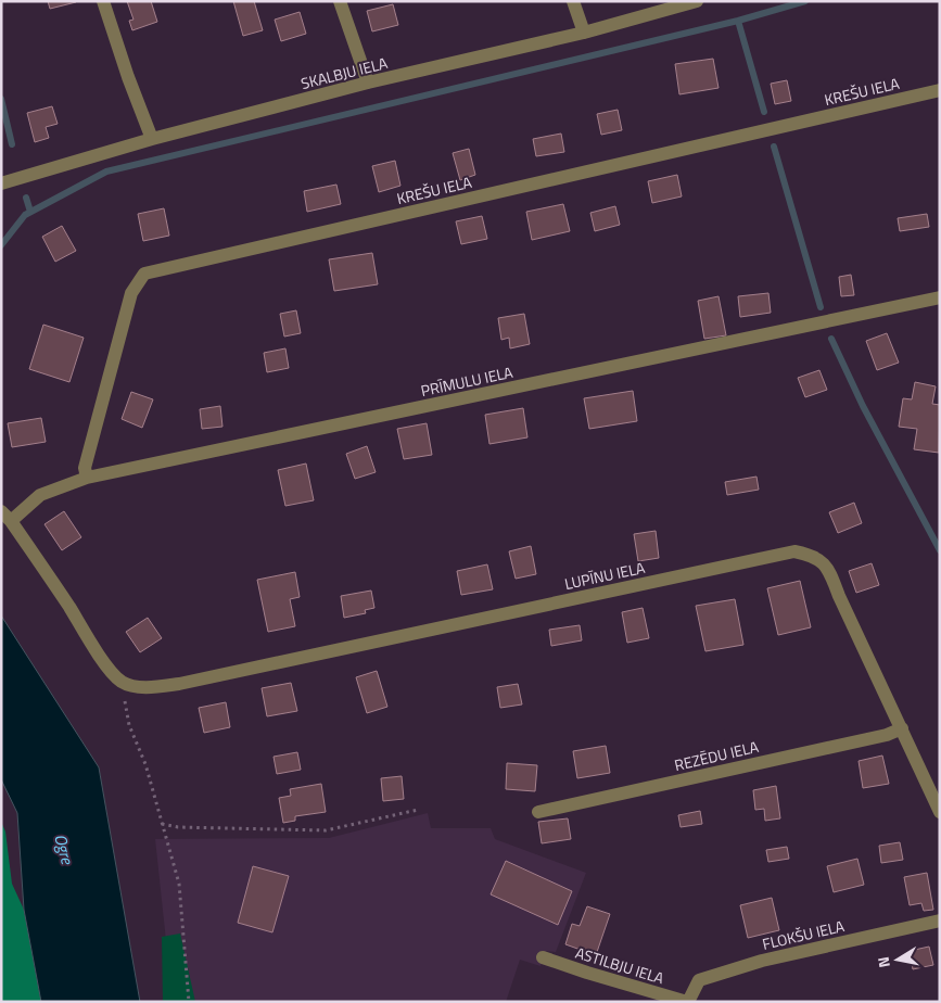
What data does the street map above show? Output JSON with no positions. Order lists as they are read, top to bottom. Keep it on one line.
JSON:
{"streets":{"street":["SKALBJU IELA","KREŠU IELA","PRĪMULU IELA","LUPĪNU IELA","REZĒDU IELA","FLOKŠU IELA","ASTILBJU IELA"]},"crossings":[["KREŠU IELA","PRĪMULU IELA"],["LUPĪNU IELA","REZĒDU IELA"],["FLOKŠU IELA","ASTILBJU IELA"]],"water":["Ogre"],"north":"left"}
